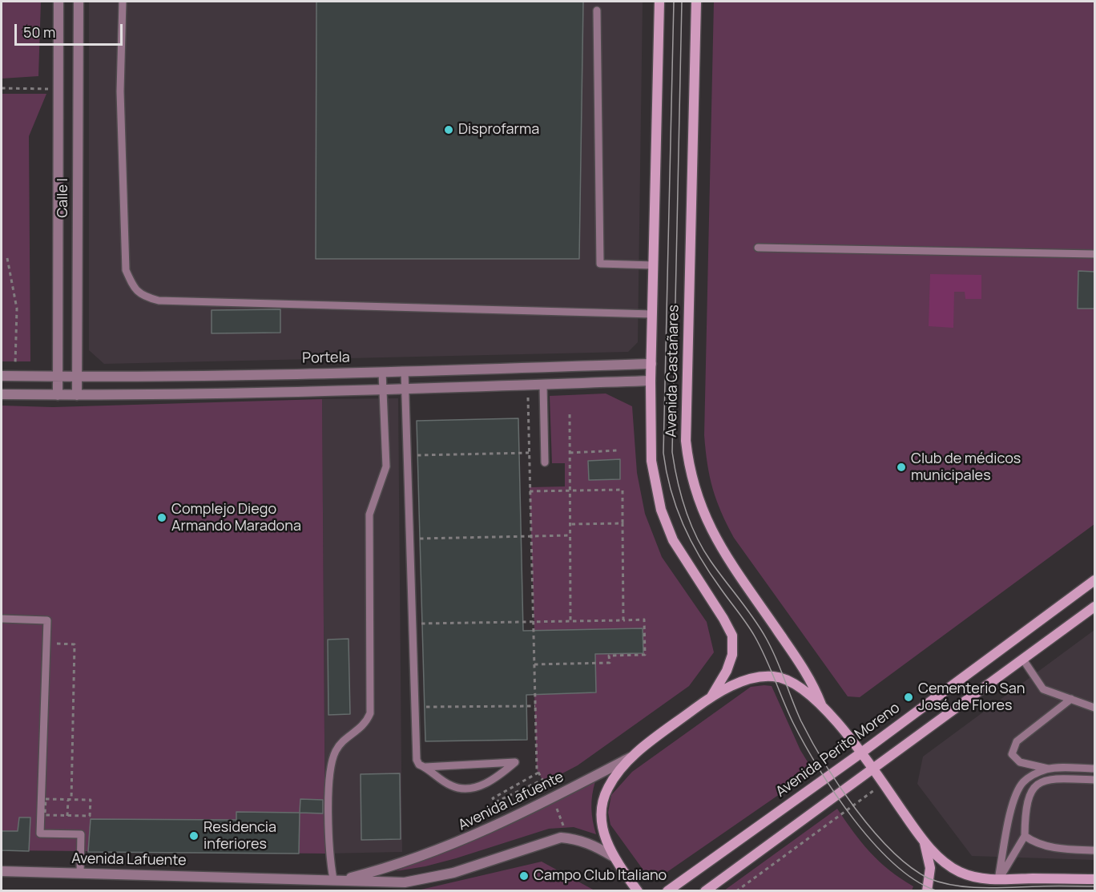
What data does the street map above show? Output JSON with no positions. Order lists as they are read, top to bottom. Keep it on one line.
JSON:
{"streets":{"main road":["Avenida Castañares","Avenida Perito Moreno"],"street":["Calle I","Portela","Avenida Lafuente"]},"crossings":[["Calle I","Portela"],["Portela","Avenida Castañares"]],"places":["Disprofarma","Club de médicos municipales","Complejo Diego Armando Maradona","Cementerio San José de Flores","Residencia inferiores","Campo Club Italiano"],"scale_bar":"50 m"}
